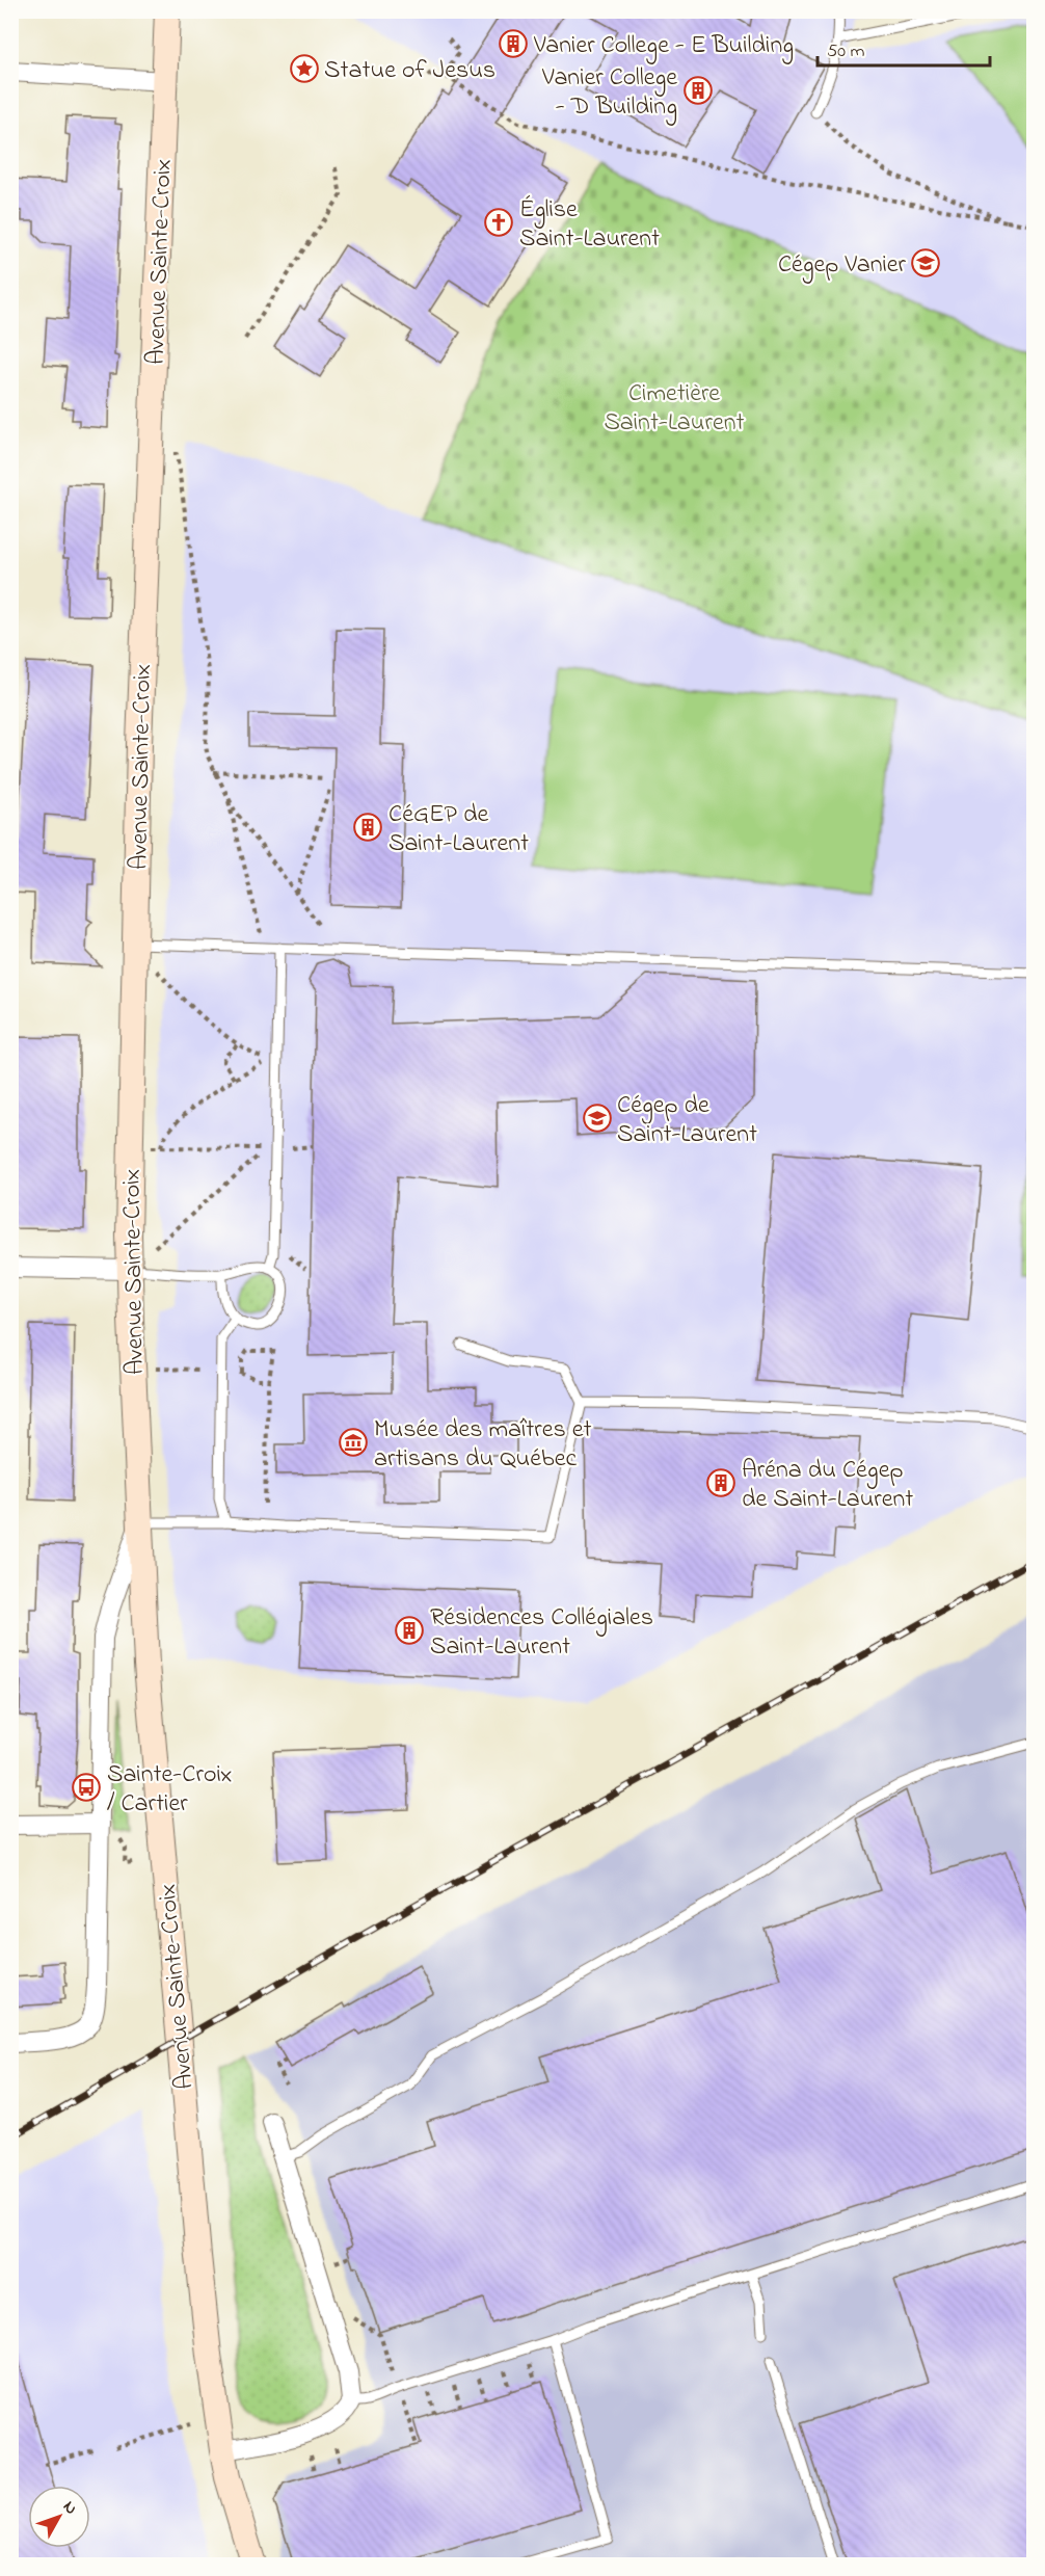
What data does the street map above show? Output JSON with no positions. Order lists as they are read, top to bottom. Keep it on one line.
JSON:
{"streets":{"main road":["Avenue Sainte-Croix"]},"parks":["Cimetière Saint-Laurent"],"places":{"building":["Vanier College - E Building","Vanier College - D Building","CéGEP de Saint-Laurent","Aréna du Cégep de Saint-Laurent","Résidences Collégiales Saint-Laurent"],"place":["Statue of Jesus"],"church":["Église Saint-Laurent"],"school or university":["Cégep Vanier","Cégep de Saint-Laurent"],"museum":["Musée des maîtres et artisans du Québec"],"bus stop":["Sainte-Croix / Cartier"]},"scale_bar":"50 m","north":"top right"}
